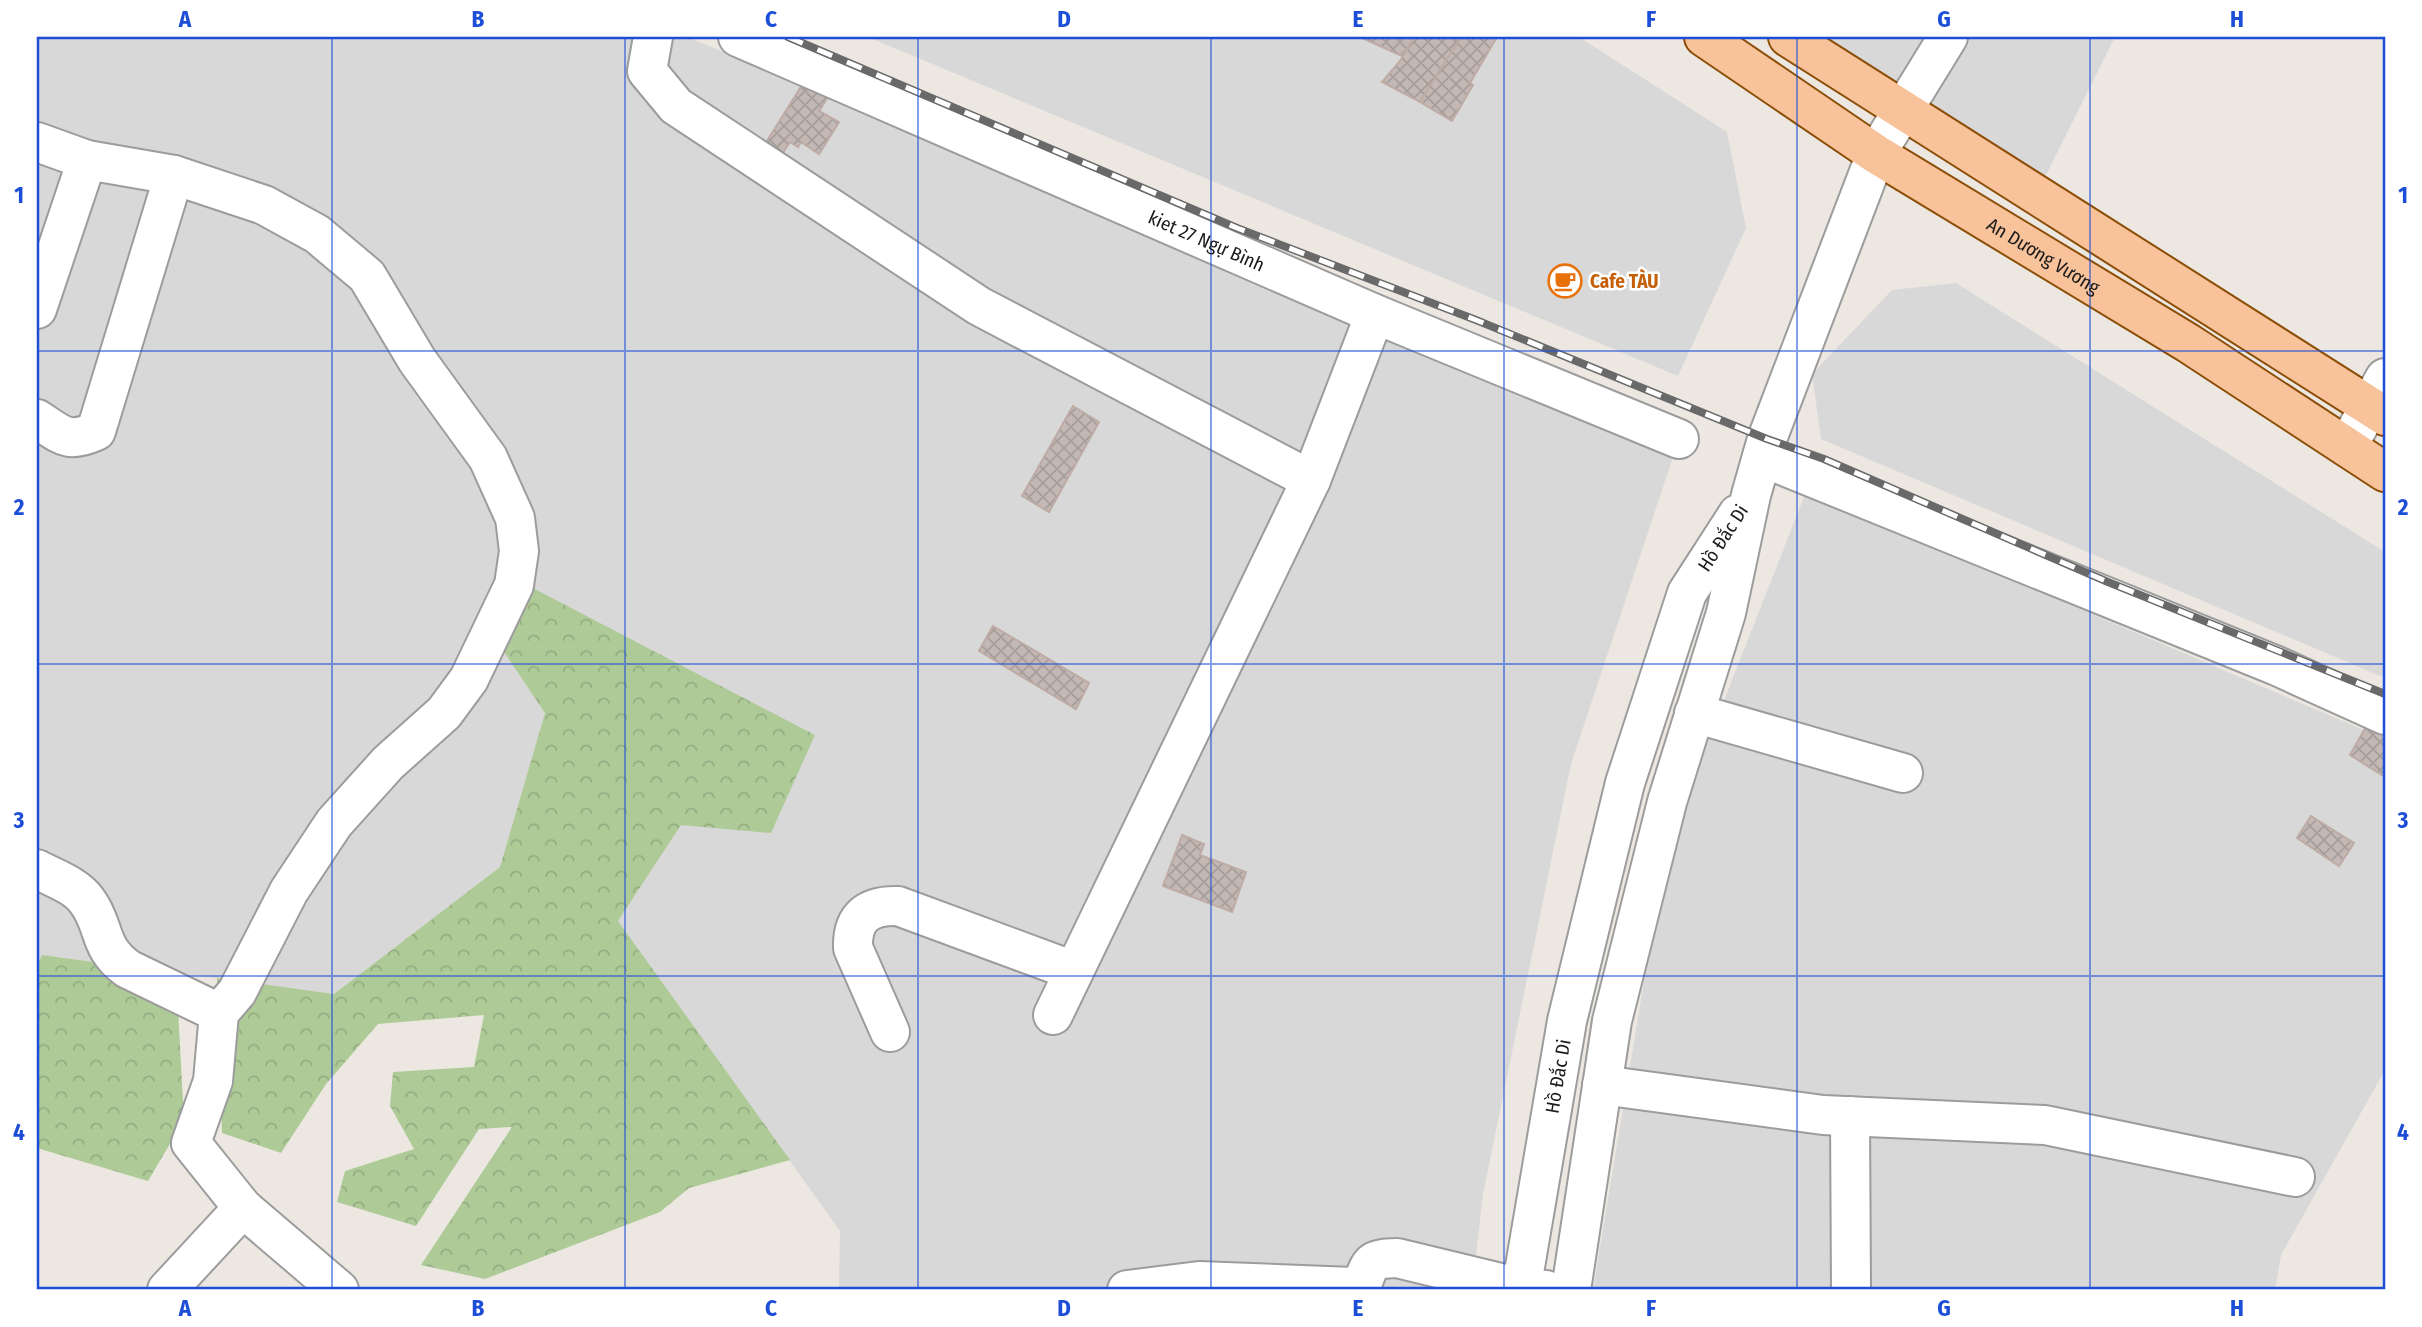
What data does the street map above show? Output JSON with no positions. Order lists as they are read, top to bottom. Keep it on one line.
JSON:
{"streets":{"main road":["An Dương Vương"],"street":["kiet 27 Ngự Bình","Hồ Đắc Di"]},"places":{"cafe":["Cafe TÀU"]},"grid":{"columns":["A","B","C","D","E","F","G","H"],"rows":["1","2","3","4"]}}
